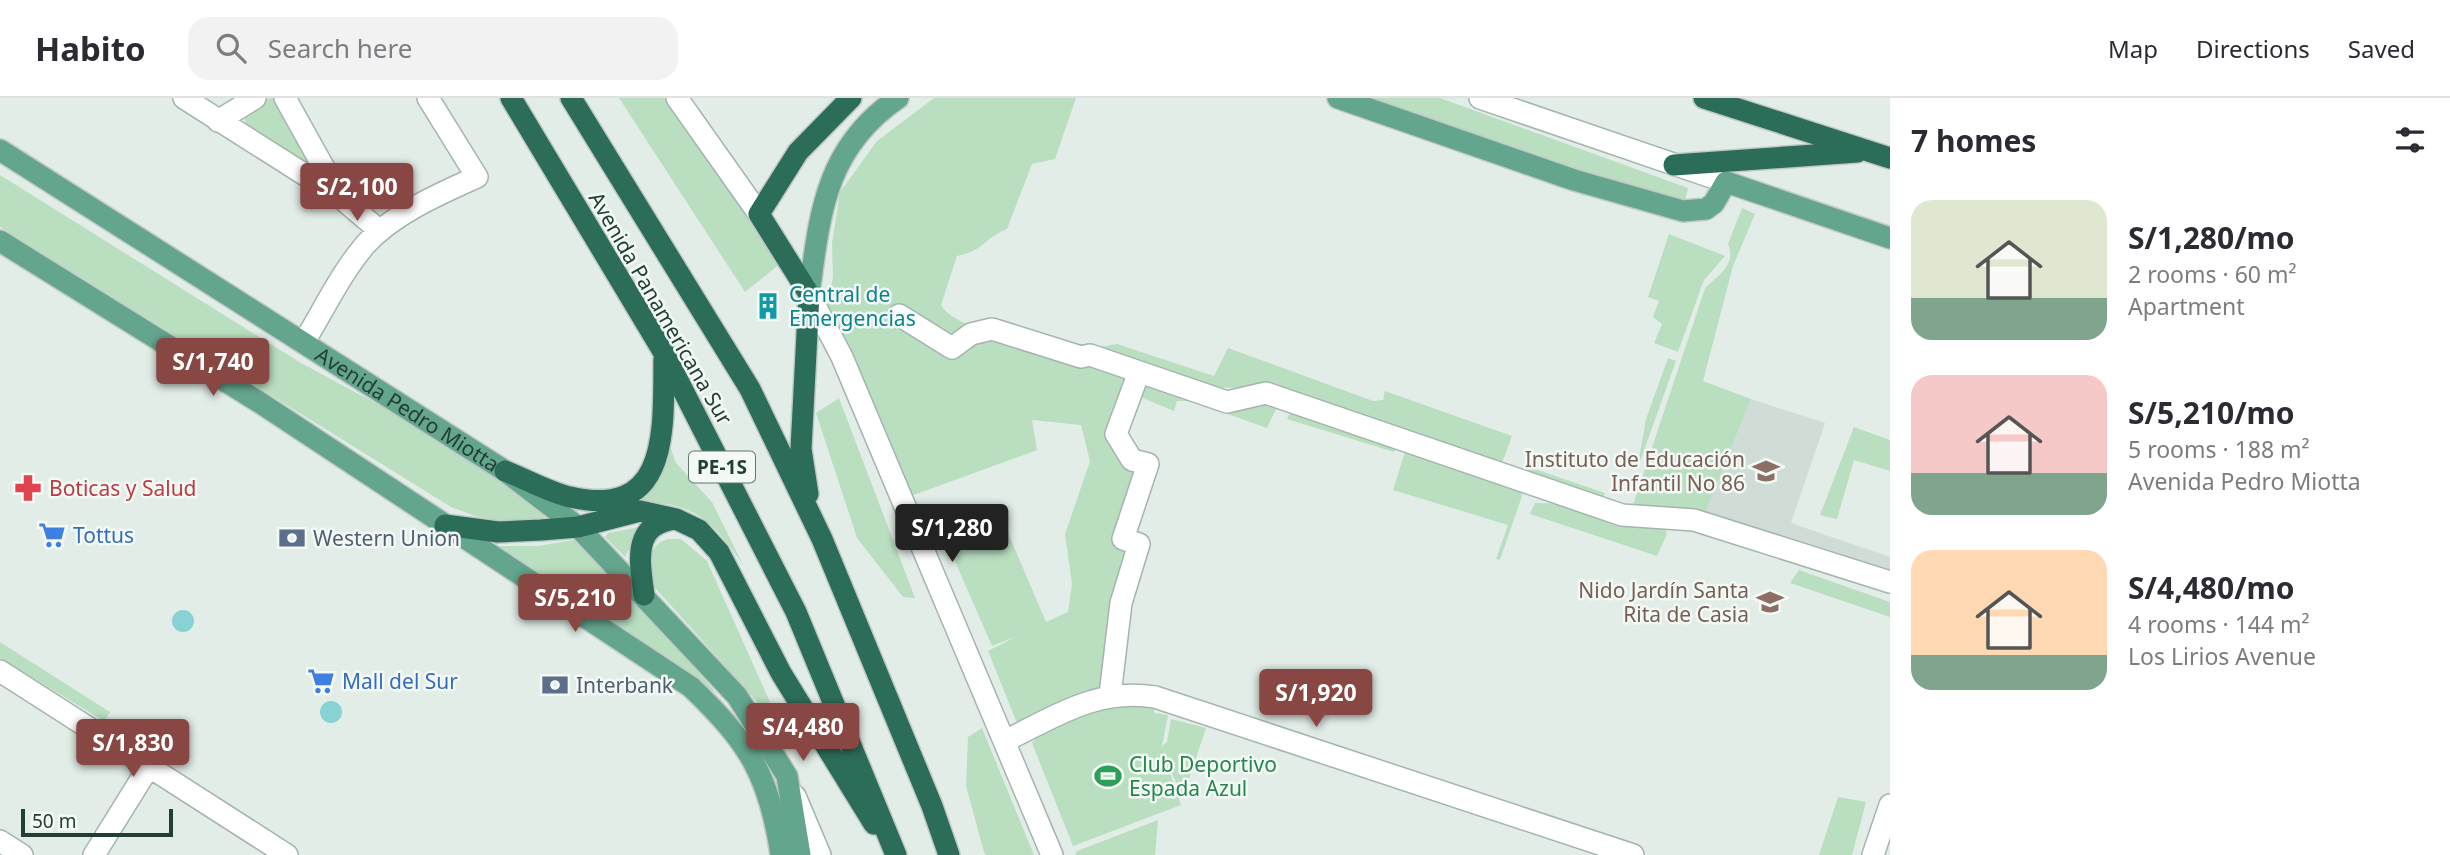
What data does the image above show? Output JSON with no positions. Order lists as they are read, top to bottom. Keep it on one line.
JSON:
{"streets":{"highway":["Avenida Panamericana Sur","PE-1S"],"main road":["Avenida Pedro Miotta"]},"places":{"building":["Central de Emergencias"],"school or university":["Instituto de Educación Infantil No 86","Nido Jardín Santa Rita de Casia"],"pharmacy":["Boticas y Salud"],"supermarket":["Tottus","Mall del Sur"],"bank":["Western Union","Interbank"],"sports":["Club Deportivo Espada Azul"]},"scale_bar":"50 m","page":{"header":"Habito","search":"Search here","nav":["Map","Directions","Saved"],"heading":"7 homes","price":["S/2,100","S/1,740","S/1,280","S/5,210","S/1,920","S/4,480","S/1,830"],"list":[{"name":"S/1,280/mo","note":"2 rooms · 60 m² · Apartment"},{"name":"S/5,210/mo","note":"5 rooms · 188 m² · Avenida Pedro Miotta"},{"name":"S/4,480/mo","note":"4 rooms · 144 m² · Los Lirios Avenue"}],"scale":"50 m"}}
